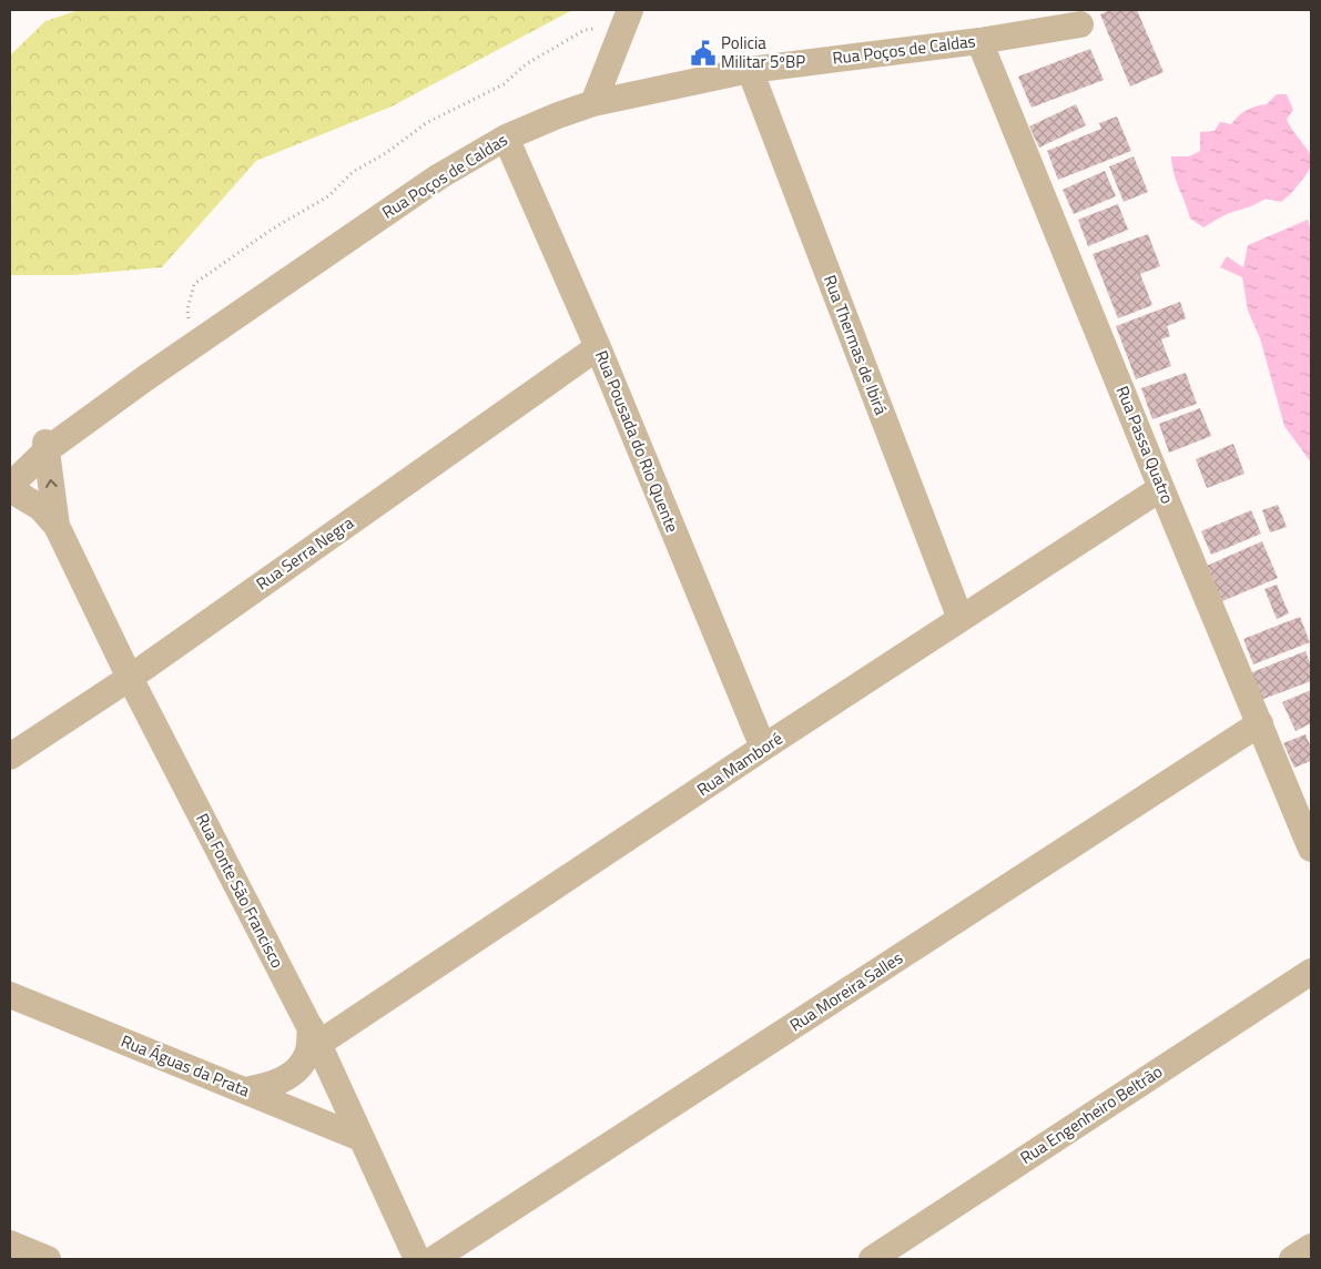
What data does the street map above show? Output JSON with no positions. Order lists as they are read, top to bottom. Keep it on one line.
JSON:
{"streets":{"street":["Rua Poços de Caldas","Rua Thermas de Ibirá","Rua Pousada do Rio Quente","Rua Passa Quatro","Rua Serra Negra","Rua Mamboré","Rua Fonte São Francisco","Rua Moreira Salles","Rua Águas da Prata","Rua Engenheiro Beltrão"]},"crossings":[["Rua Poços de Caldas","Rua Thermas de Ibirá"],["Rua Poços de Caldas","Rua Pousada do Rio Quente"],["Rua Poços de Caldas","Rua Passa Quatro"],["Rua Poços de Caldas","Rua Fonte São Francisco"],["Rua Thermas de Ibirá","Rua Mamboré"],["Rua Pousada do Rio Quente","Rua Serra Negra"],["Rua Pousada do Rio Quente","Rua Mamboré"],["Rua Passa Quatro","Rua Mamboré"],["Rua Passa Quatro","Rua Moreira Salles"],["Rua Serra Negra","Rua Fonte São Francisco"],["Rua Mamboré","Rua Fonte São Francisco"],["Rua Fonte São Francisco","Rua Águas da Prata"]],"places":{"public building":["Policia Militar 5ºBP"]}}
